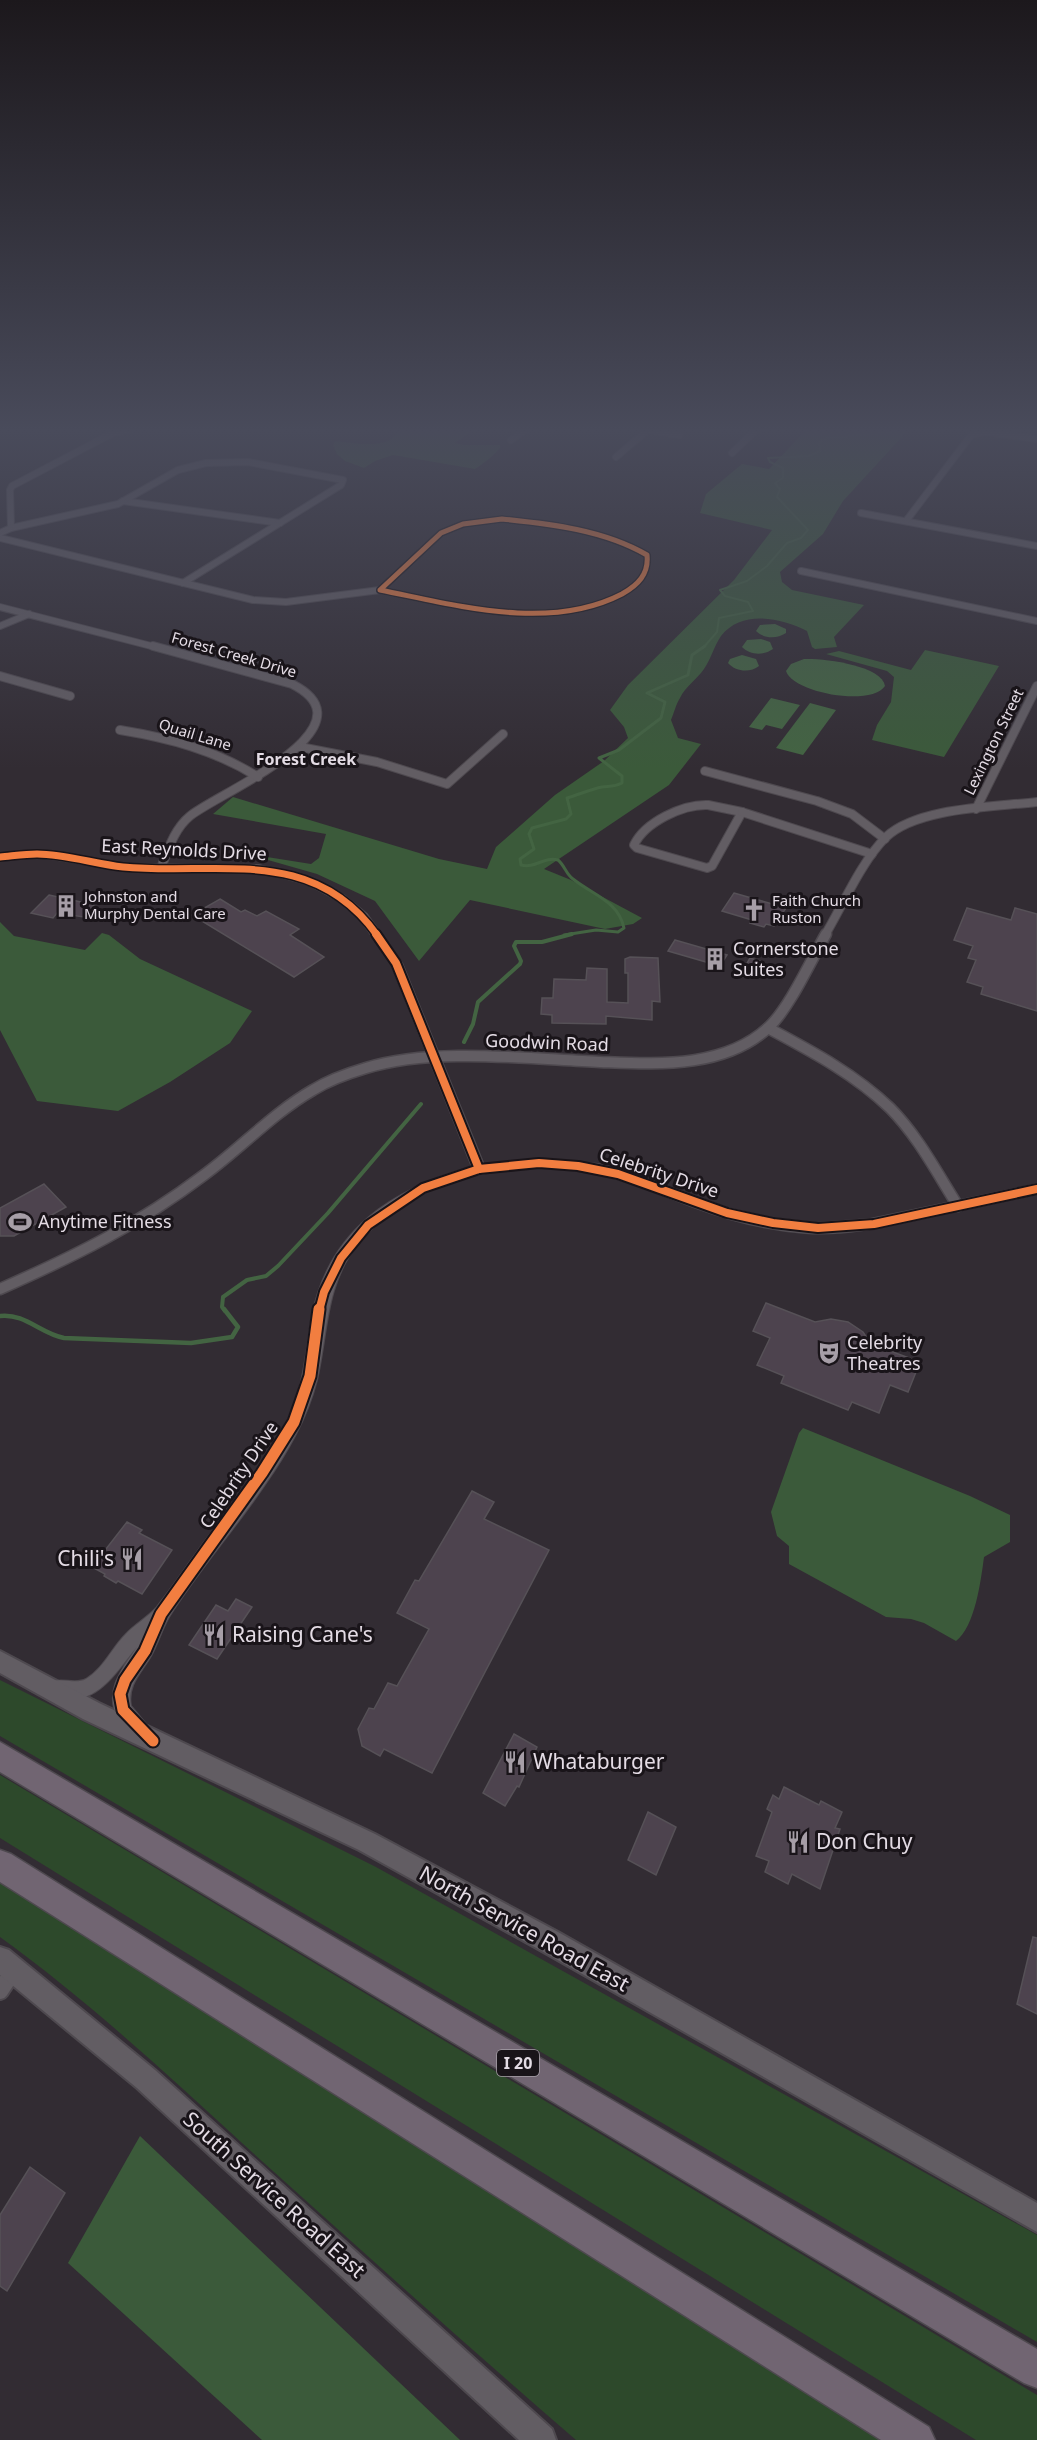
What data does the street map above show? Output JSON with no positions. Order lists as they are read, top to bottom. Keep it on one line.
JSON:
{"streets":{"highway":["I 20"],"main road":["North Service Road East","South Service Road East"],"street":["Forest Creek Drive","Quail Lane","Lexington Street","East Reynolds Drive","Goodwin Road","Celebrity Drive"]},"crossings":[["Forest Creek Drive","Quail Lane"],["Forest Creek Drive","East Reynolds Drive"],["Lexington Street","Goodwin Road"],["East Reynolds Drive","Goodwin Road"],["East Reynolds Drive","Celebrity Drive"]],"districts":["Forest Creek"],"places":{"building":["Johnston and Murphy Dental Care","Cornerstone Suites"],"church":["Faith Church Ruston"],"sports":["Anytime Fitness"],"theatre":["Celebrity Theatres"],"restaurant":["Chili's","Raising Cane's","Whataburger","Don Chuy"]}}
